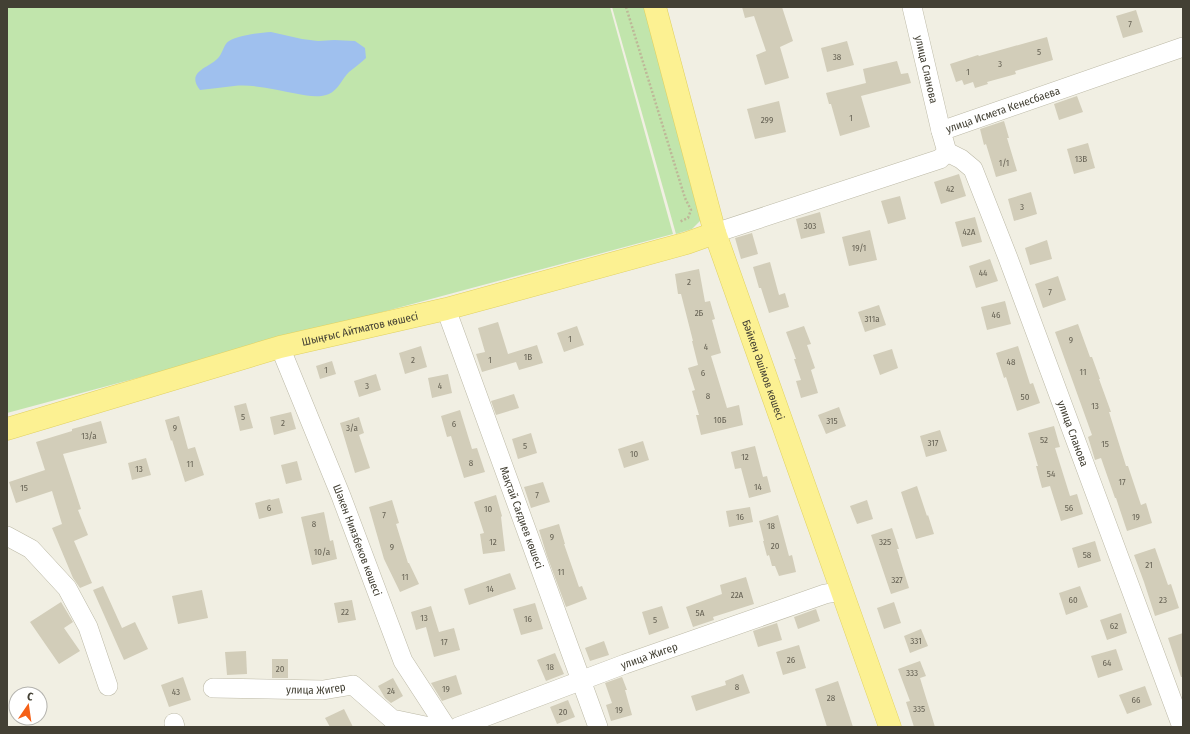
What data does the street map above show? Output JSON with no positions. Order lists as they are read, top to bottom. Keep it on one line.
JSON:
{"streets":{"main road":["Шыңғыс Айтматов көшесі","Бәйкен Әшімов көшесі"],"street":["улица Сланова","улица Исмета Кенесбаева","Мақтай Сағдиев көшесі","Шәкен Ниязбеков көшесі","улица Жигер"]},"crossings":[["улица Сланова","улица Исмета Кенесбаева"],["Шыңғыс Айтматов көшесі","Бәйкен Әшімов көшесі"],["Шыңғыс Айтматов көшесі","Мақтай Сағдиев көшесі"],["Шыңғыс Айтматов көшесі","Шәкен Ниязбеков көшесі"],["Бәйкен Әшімов көшесі","улица Жигер"],["Мақтай Сағдиев көшесі","улица Жигер"]],"house_numbers":["7","5","38","3","1","1","299","13В","1/1","42","3","303","42А","19/1","44","2","7","2Б","46","311а","1","9","4","1В","2","1","48","1","11","6","3","4","8","50","13","5","10Б","315","2","6","9","3/а","13/а","52","317","15","5","10","12","8","11","13","54","17","14","15","7","6","56","10","7","16","19","8","18","9","12","325","20","9","10/а","58","21","11","11","327","14","22А","60","23","22","5А","13","16","5","62","331","17","26","64","18","20","333","8","19","24","43","28","66","335","19","20"],"north":"top"}
